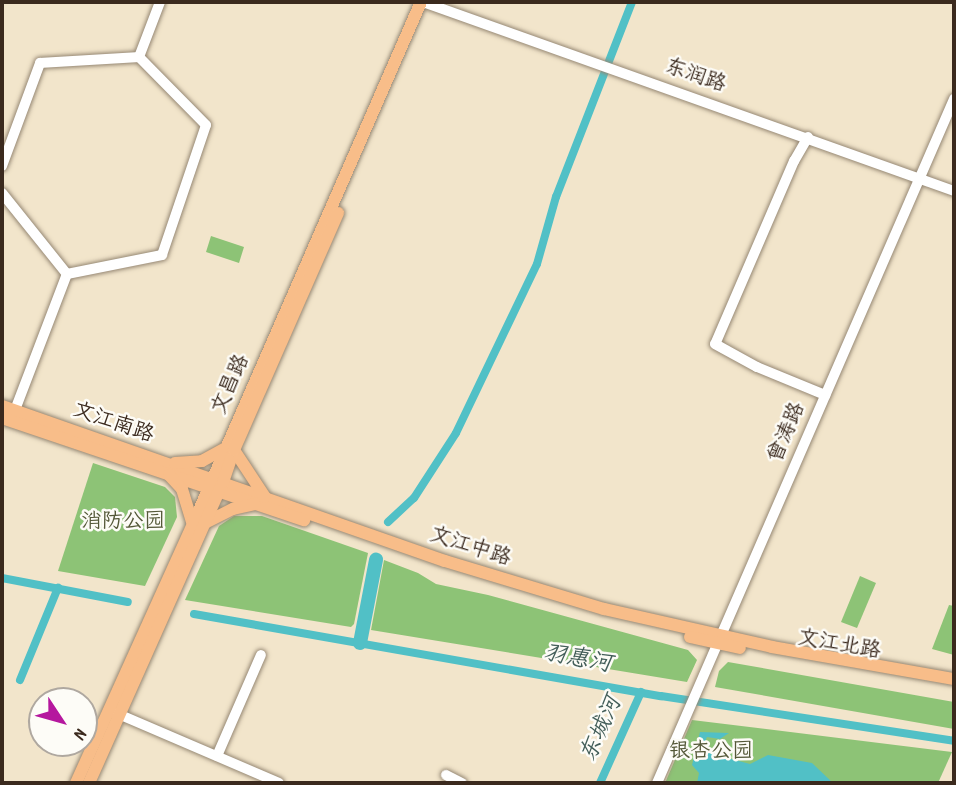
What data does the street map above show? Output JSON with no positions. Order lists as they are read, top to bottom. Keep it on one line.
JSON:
{"streets":{"main road":["文昌路","文江南路","文江中路","文江北路"],"street":["东润路","曾涛路"]},"crossings":[["东润路","文昌路"],["东润路","曾涛路"],["文昌路","文江南路"],["文昌路","文江中路"],["文江南路","文江中路"],["曾涛路","文江中路"],["曾涛路","文江北路"],["文江中路","文江北路"]],"water":["羽惠河","东城河"],"parks":["消防公园","银杏公园"],"north":"bottom right"}
